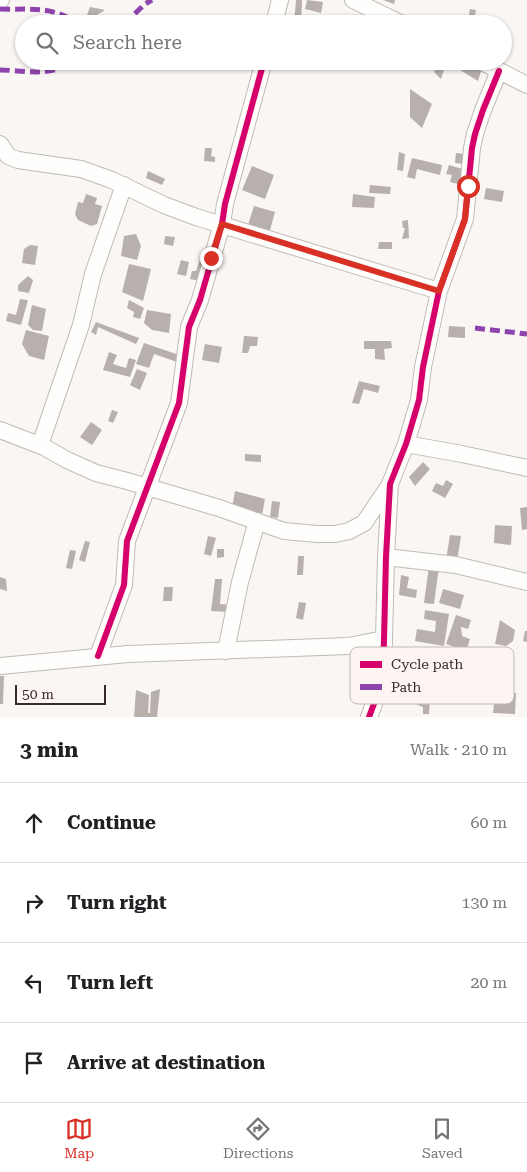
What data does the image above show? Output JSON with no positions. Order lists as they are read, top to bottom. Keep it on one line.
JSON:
{"legend":["Cycle path","Path"],"scale_bar":"50 m","page":{"search":"Search here","scale":"50 m","heading":["3 min","Walk · 210 m"],"list":[["Continue","60 m"],["Turn right","130 m"],["Turn left","20 m"],"Arrive at destination"],"nav":["Map","Directions","Saved"]}}
